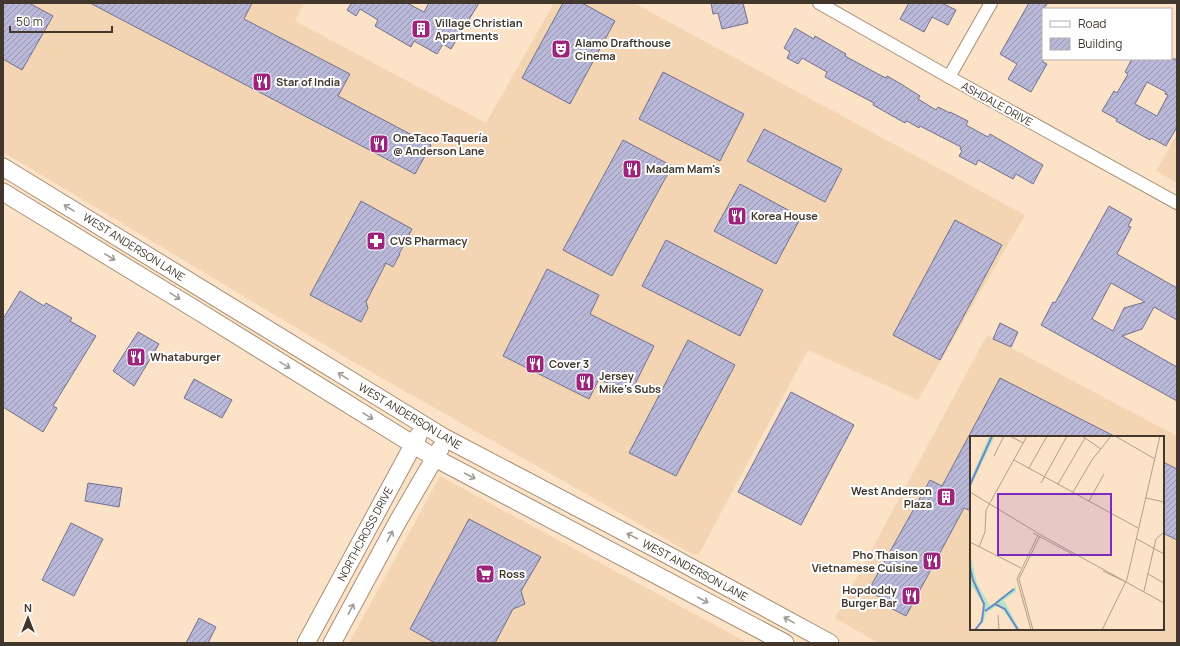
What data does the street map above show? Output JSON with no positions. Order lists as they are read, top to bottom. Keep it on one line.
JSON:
{"streets":{"main road":["WEST ANDERSON LANE","NORTHCROSS DRIVE"],"street":["ASHDALE DRIVE"]},"crossings":[["WEST ANDERSON LANE","NORTHCROSS DRIVE"]],"places":{"building":["Village Christian Apartments","West Anderson Plaza"],"theatre":["Alamo Drafthouse Cinema"],"restaurant":["Star of India","OneTaco Taquería @ Anderson Lane","Madam Mam's","Korea House","Whataburger","Cover 3","Jersey Mike's Subs","Pho Thaison Vietnamese Cuisine","Hopdoddy Burger Bar"],"pharmacy":["CVS Pharmacy"],"supermarket":["Ross"]},"legend":["Road","Building"],"scale_bar":"50 m","north":"top"}
